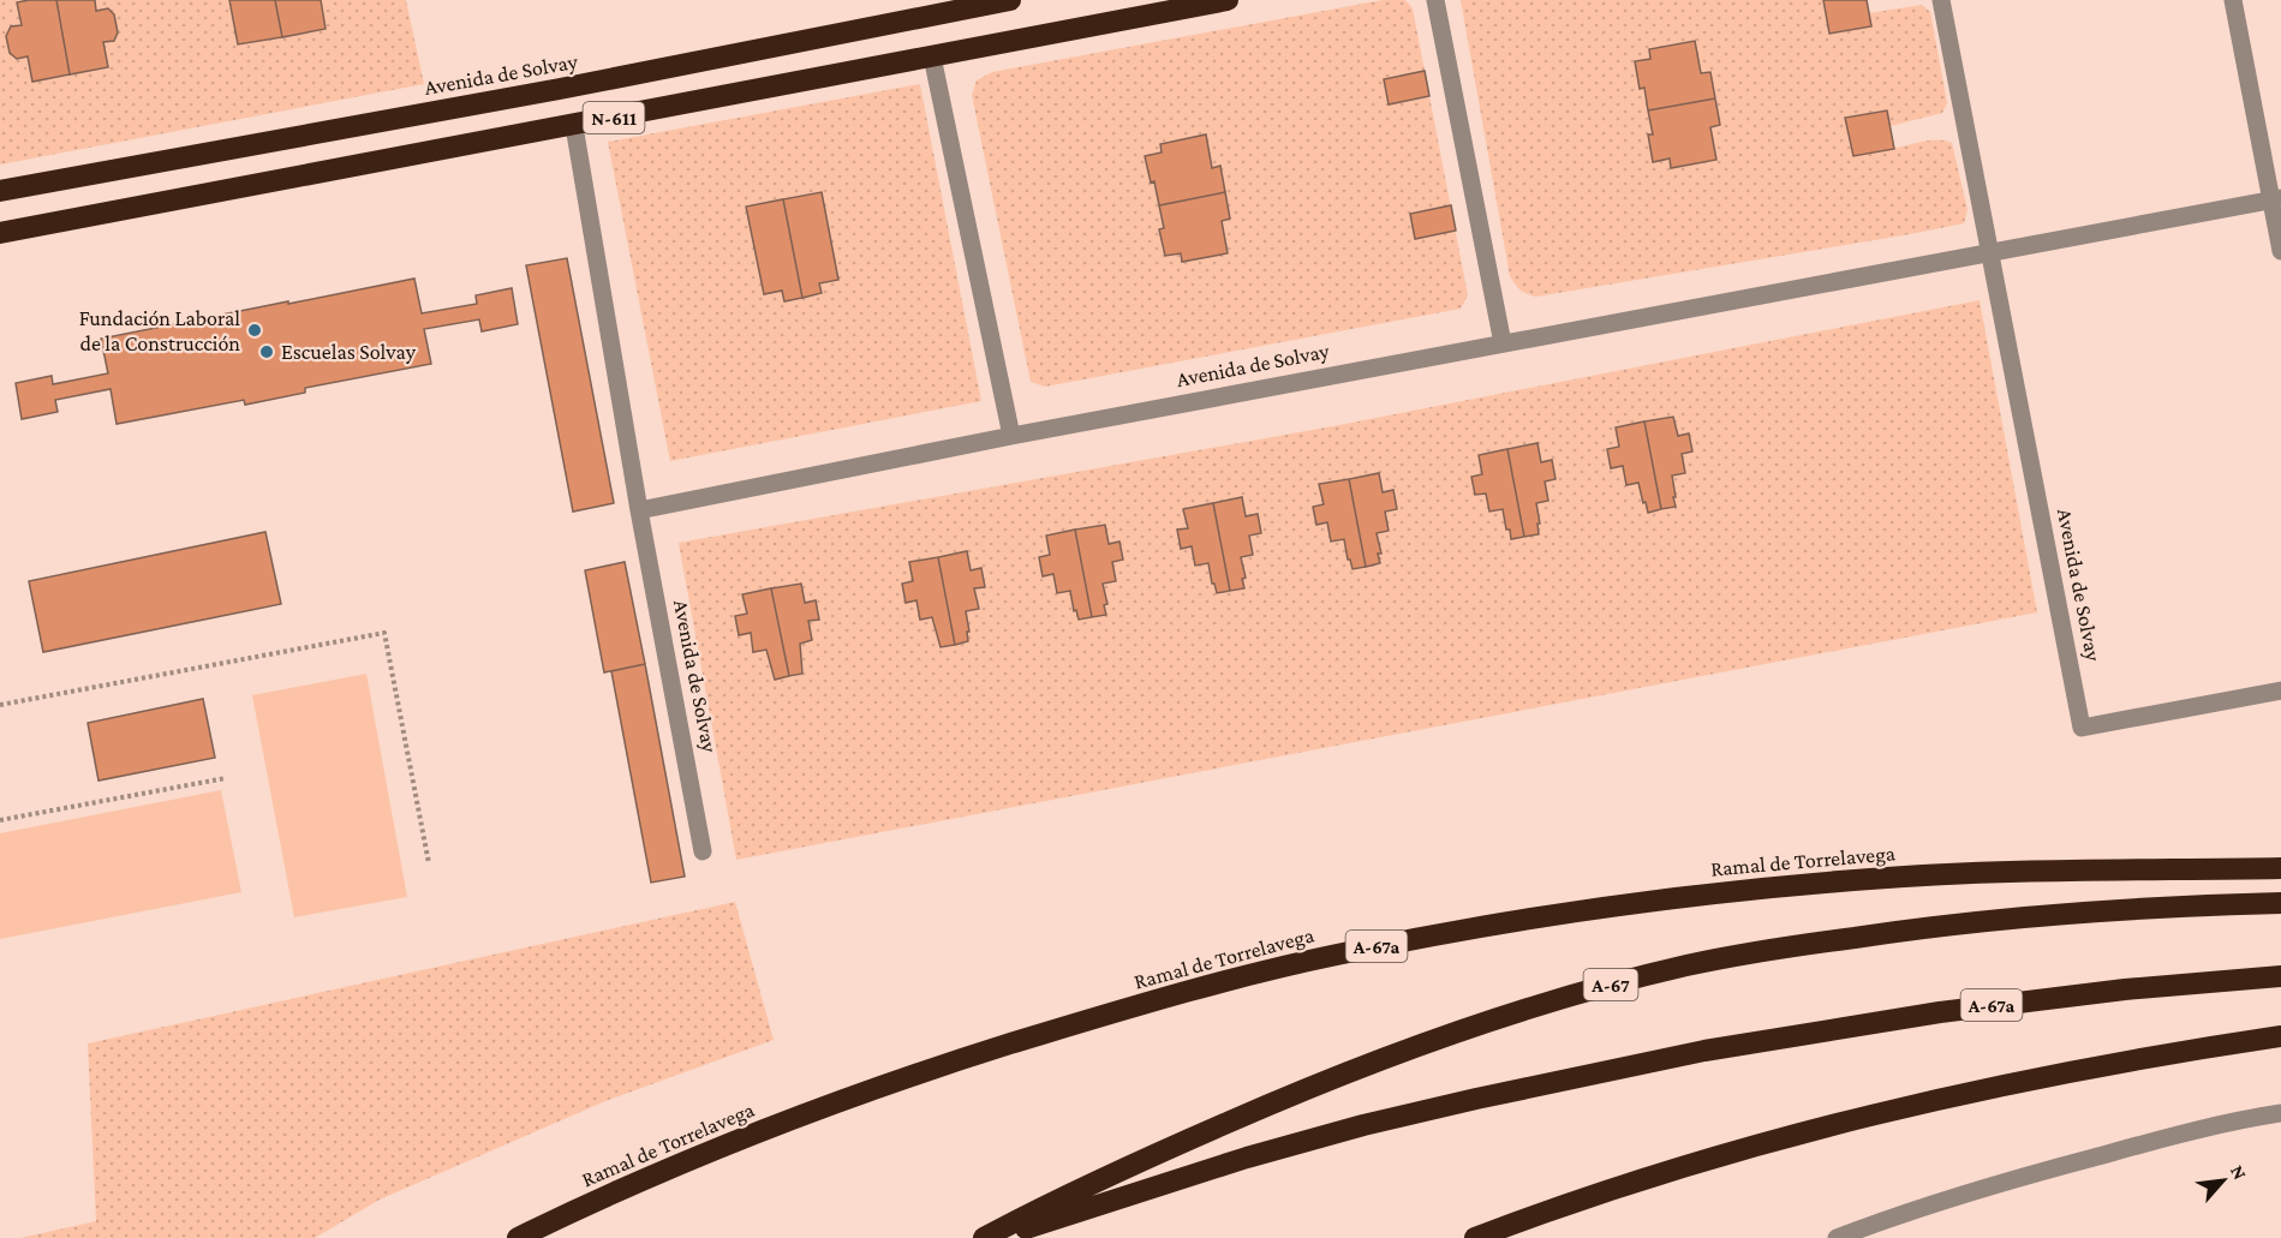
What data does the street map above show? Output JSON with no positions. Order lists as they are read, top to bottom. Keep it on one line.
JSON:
{"streets":{"highway":["Avenida de Solvay","N-611","Ramal de Torrelavega","A-67a","A-67"]},"crossings":[["Avenida de Solvay","N-611"]],"places":["Fundación Laboral de la Construcción","Escuelas Solvay"],"north":"top right"}
